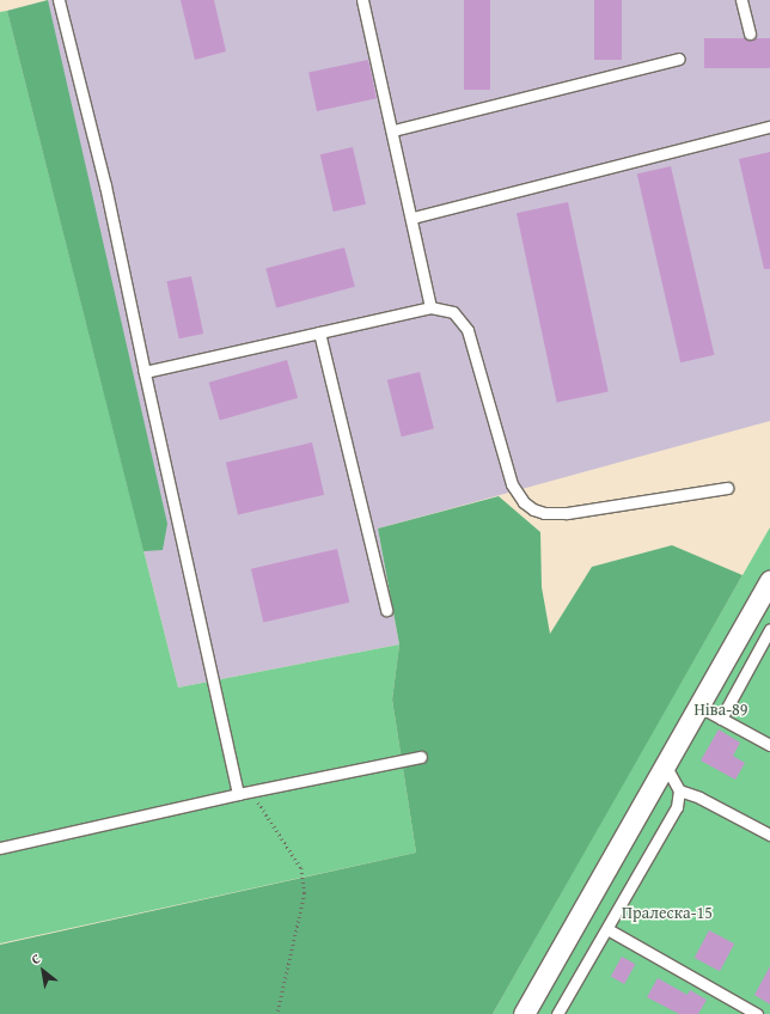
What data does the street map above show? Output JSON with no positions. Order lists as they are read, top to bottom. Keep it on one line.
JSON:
{"parks":["Ніва-89","Пралеска-15"],"north":"top left"}
